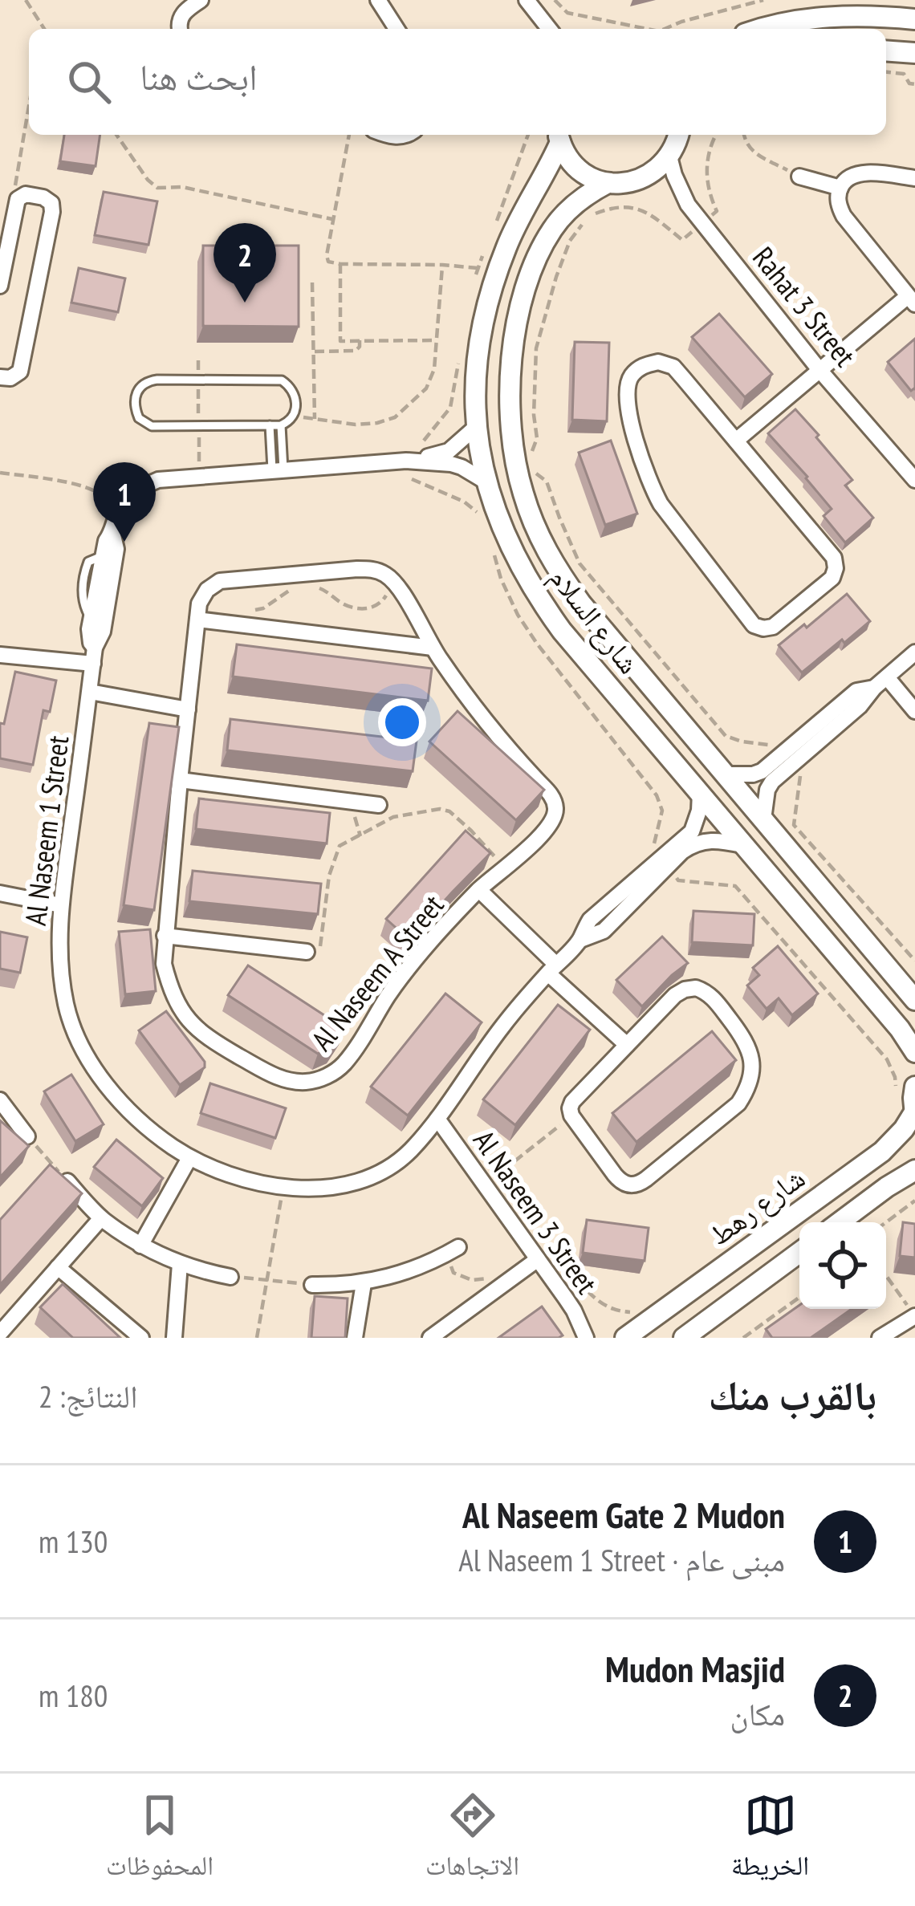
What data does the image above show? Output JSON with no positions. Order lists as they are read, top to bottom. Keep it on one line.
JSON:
{"streets":{"street":["Rahat 3 Street","شارع السلام","Al Naseem 1 Street","Al Naseem A Street","شارع رهط","Al Naseem 3 Street"]},"crossings":[["شارع السلام","Al Naseem 1 Street"],["Al Naseem 1 Street","Al Naseem A Street"],["Al Naseem 1 Street","Al Naseem 3 Street"]],"page":{"search":"ابحث هنا","pins":["2","1"],"heading":["بالقرب منك","النتائج: 2"],"list":[{"mark":"1","name":"Al Naseem Gate 2 Mudon","note":"مبنى عام · Al Naseem 1 Street","value":"130 m"},{"mark":"2","name":"Mudon Masjid","note":"مكان","value":"180 m"}],"nav":["الخريطة","الاتجاهات","المحفوظات"]}}
